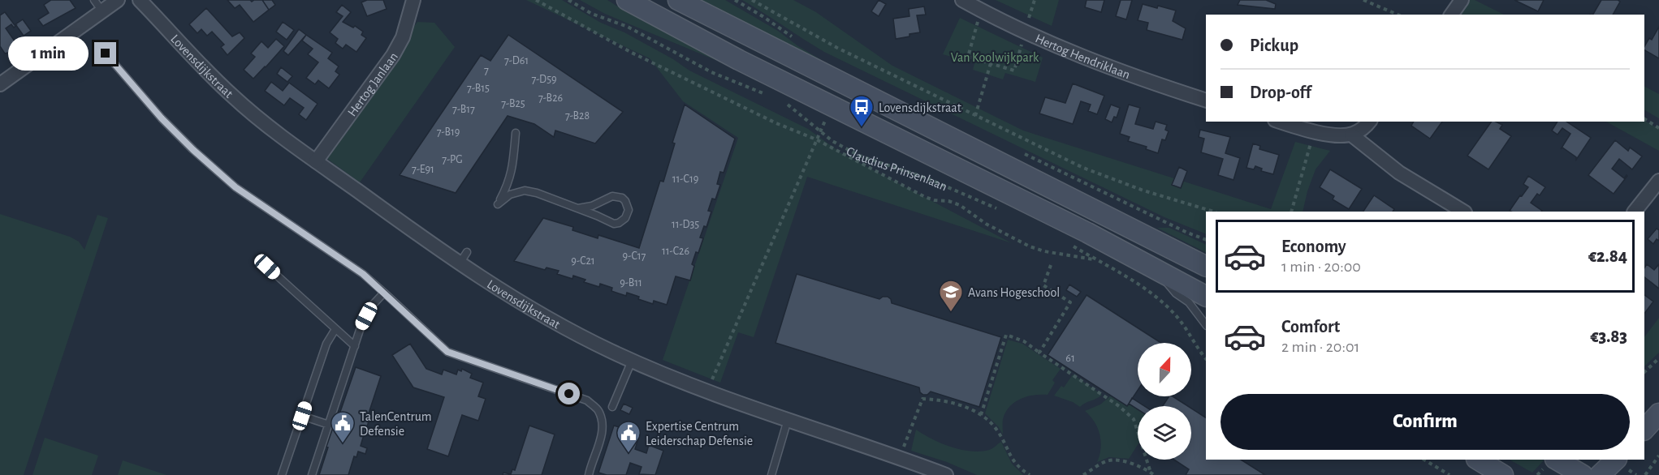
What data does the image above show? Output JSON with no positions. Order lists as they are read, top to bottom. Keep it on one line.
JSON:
{"streets":{"main road":["Claudius Prinsenlaan"],"street":["Hertog Hendriklaan","Lovensdijkstraat","Hertog Janlaan"]},"crossings":[["Lovensdijkstraat","Hertog Janlaan"]],"parks":["Van Koolwijkpark"],"places":{"bus stop":["Lovensdijkstraat"],"school or university":["Avans Hogeschool"],"public building":["TalenCentrum Defensie","Expertise Centrum Leiderschap Defensie"]},"house_numbers":["7-D61","7","7-D59","7-B15","7-B26","7-B25","7-B17","7-B28","7-B19","7-PG","7-E91","11-C19","11-D35","11-C26","9-C17","9-C21","9-B11","61"],"north":"top","page":{"banner":["Pickup","Drop-off"],"bubble":"1 min","list":[{"name":"Economy","note":"1 min · 20:00","value":"€2.84"},{"name":"Comfort","note":"2 min · 20:01","value":"€3.83"}],"buttons":"Confirm"}}
